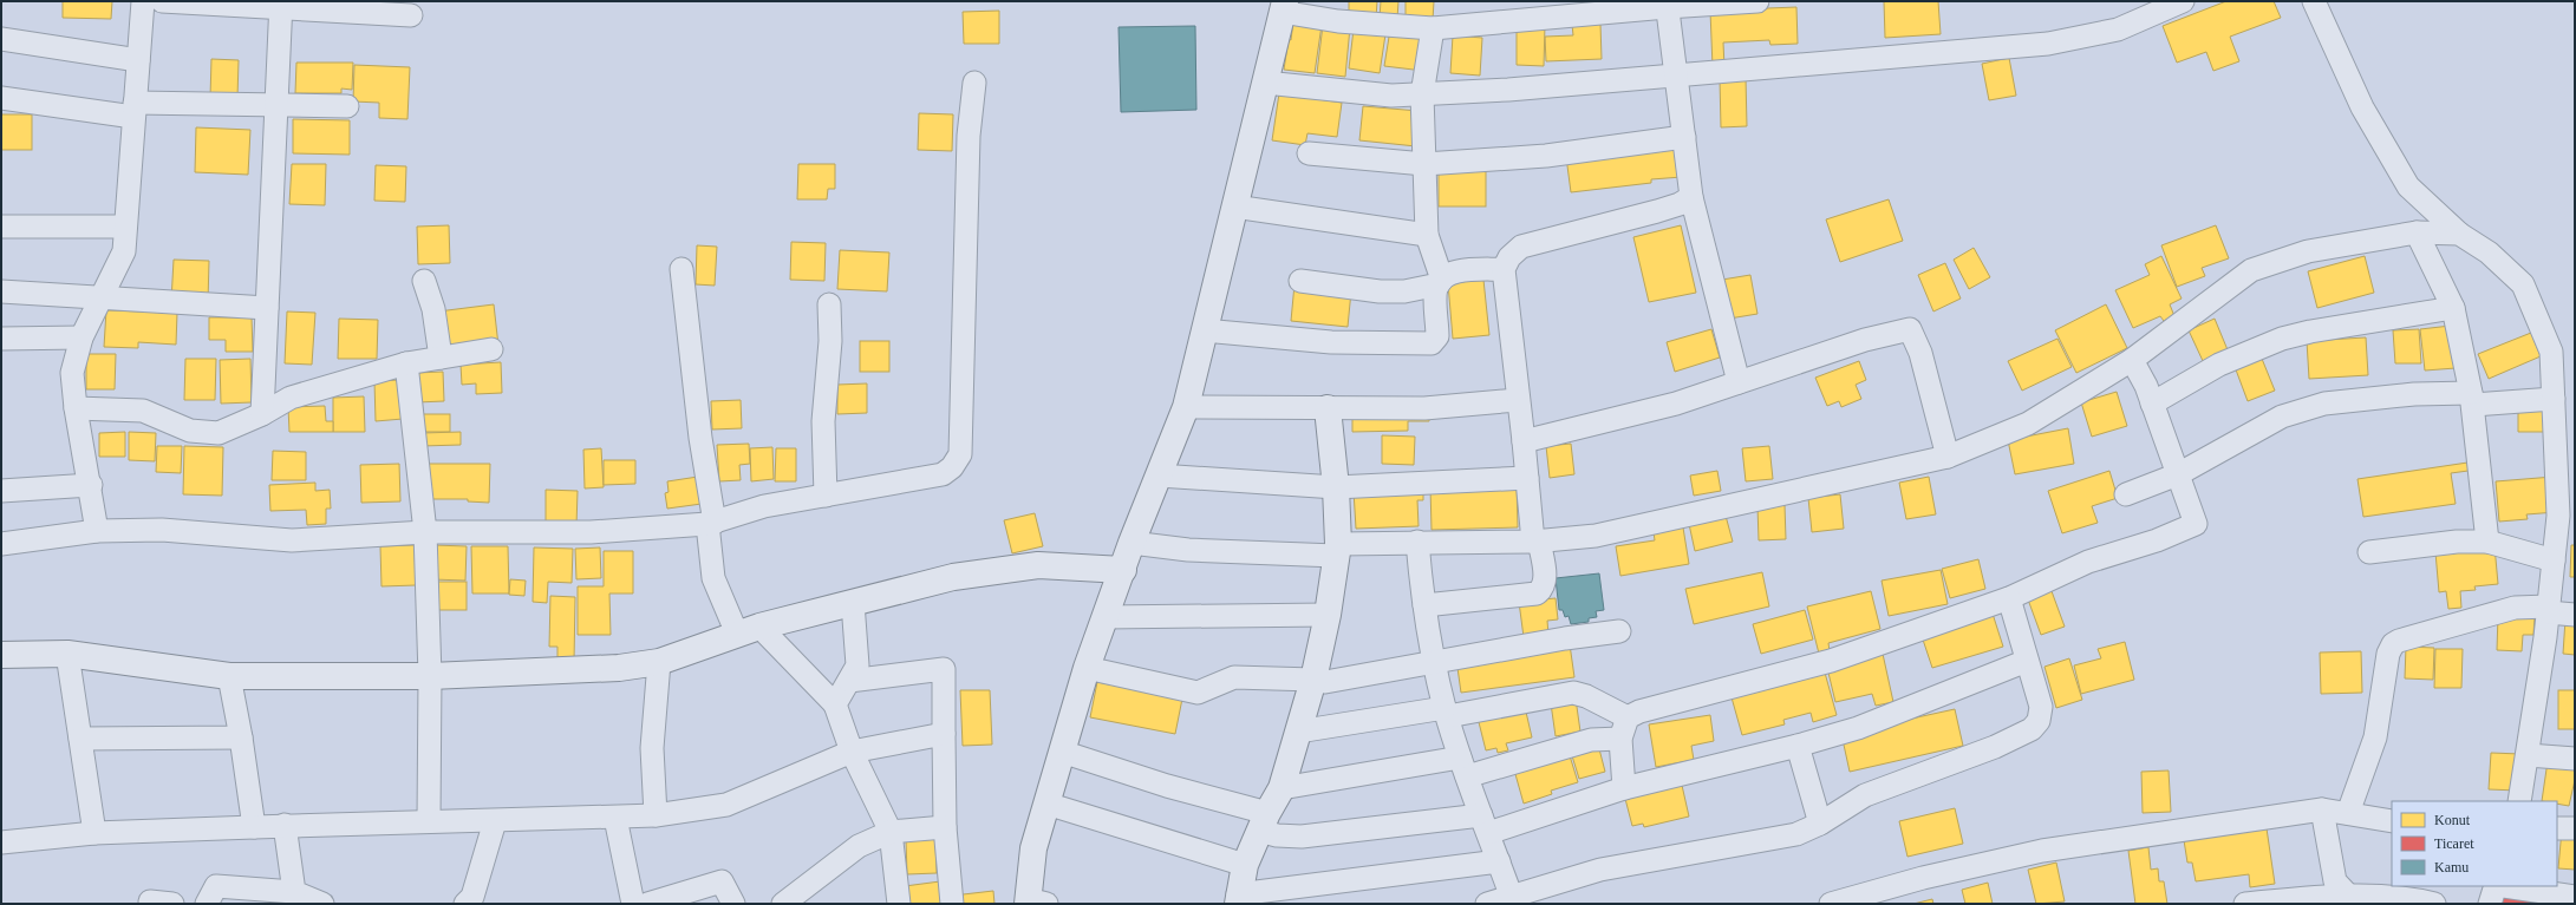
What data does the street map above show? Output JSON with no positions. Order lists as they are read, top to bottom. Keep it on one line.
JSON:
{"legend":["Konut","Ticaret","Kamu"]}
